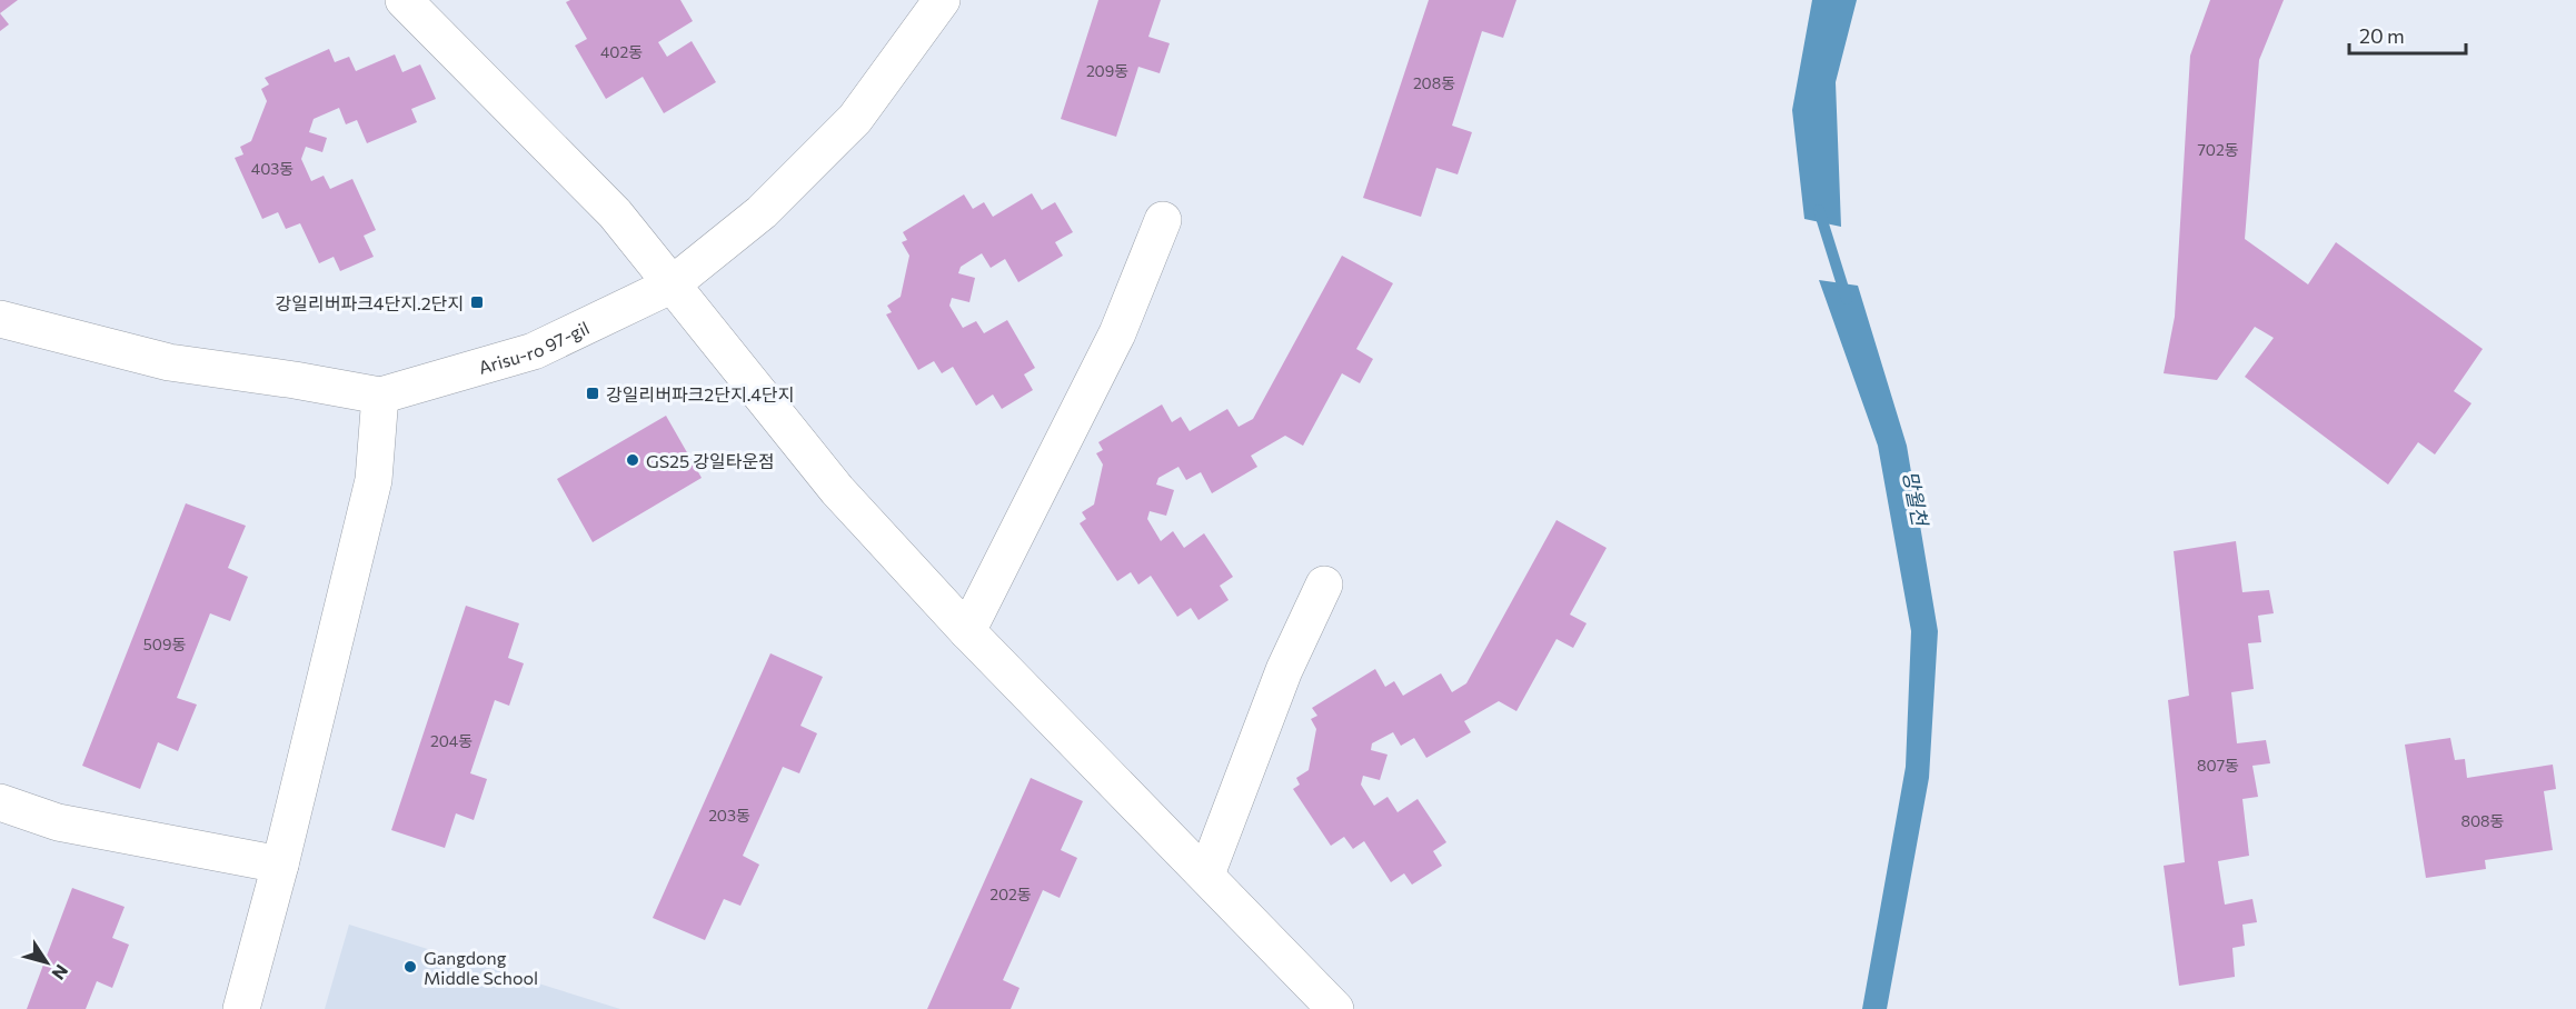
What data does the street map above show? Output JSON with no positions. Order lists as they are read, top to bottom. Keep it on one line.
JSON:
{"streets":{"street":["Arisu-ro 97-gil"]},"water":["망월천"],"places":{"transit":["강일리버파크4단지.2단지","강일리버파크2단지.4단지"],"other":["GS25 강일타운점","Gangdong Middle School"]},"house_numbers":["402동","209동","208동","702동","403동","509동","204동","807동","203동","808동","202동"],"scale_bar":"20 m","north":"bottom right"}
